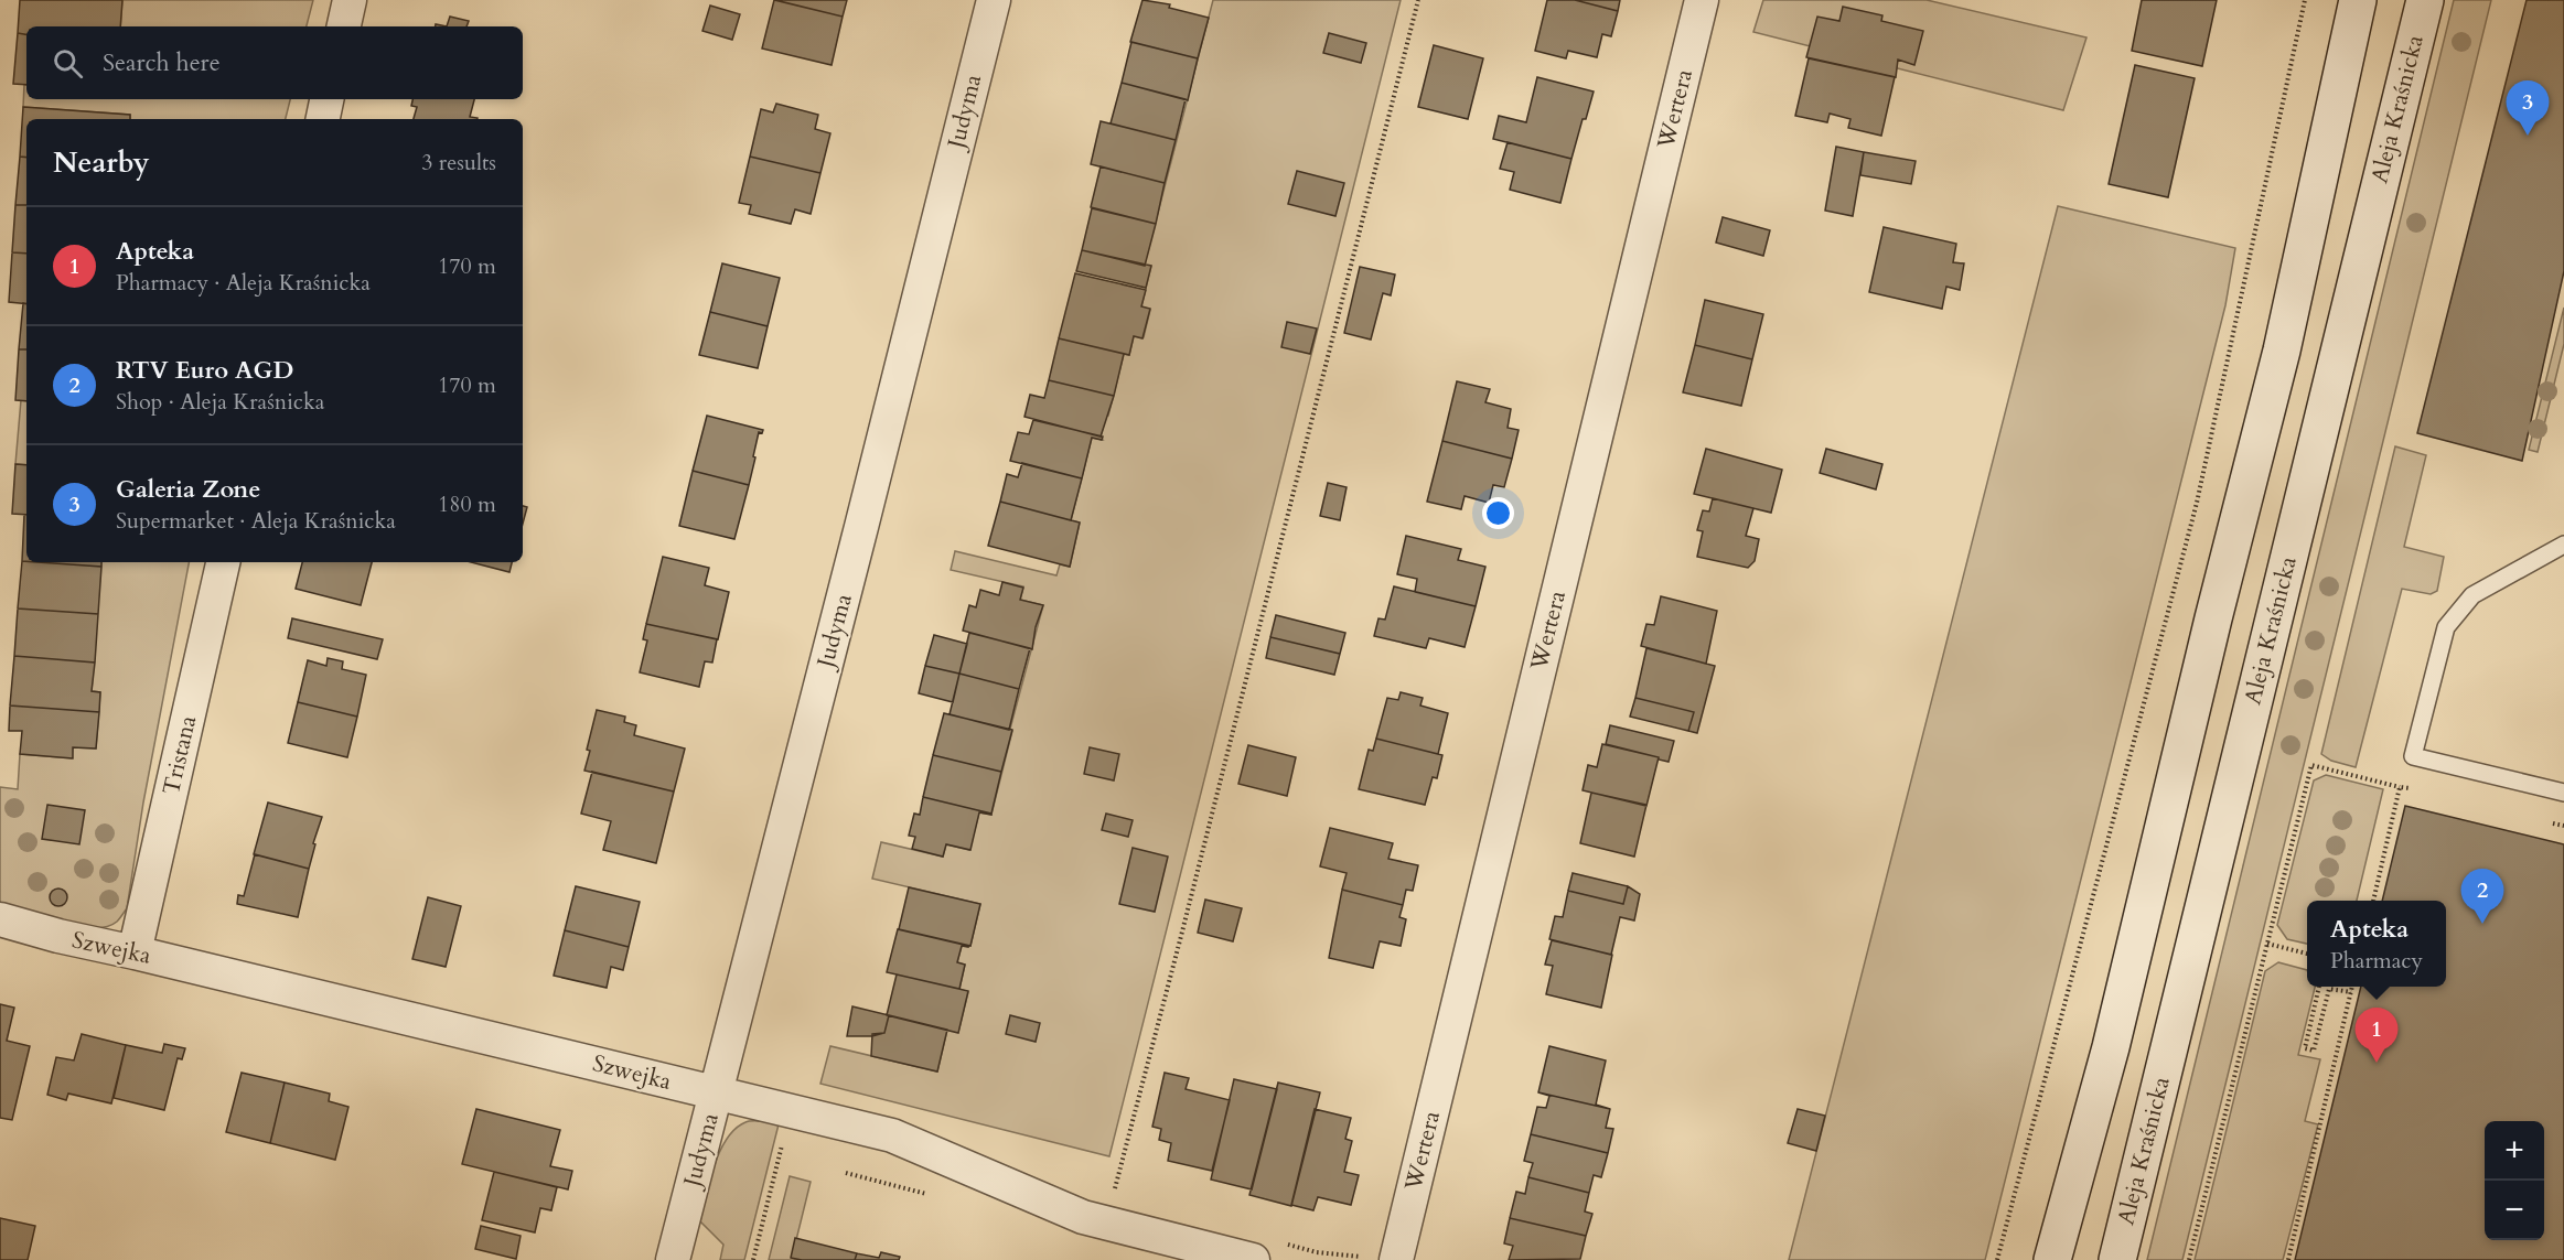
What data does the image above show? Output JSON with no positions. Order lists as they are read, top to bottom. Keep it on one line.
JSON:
{"streets":{"main road":["Aleja Kraśnicka"],"street":["Wertera","Judyma","Tristana","Szwejka"]},"crossings":[["Judyma","Szwejka"],["Tristana","Szwejka"]],"page":{"search":"Search here","pins":["3","2","1"],"heading":["Nearby","3 results"],"list":[{"mark":"1","name":"Apteka","note":"Pharmacy · Aleja Kraśnicka","value":"170 m"},{"mark":"2","name":"RTV Euro AGD","note":"Shop · Aleja Kraśnicka","value":"170 m"},{"mark":"3","name":"Galeria Zone","note":"Supermarket · Aleja Kraśnicka","value":"180 m"}],"popup":["Apteka","Pharmacy"],"map_buttons":["+","−"]}}
